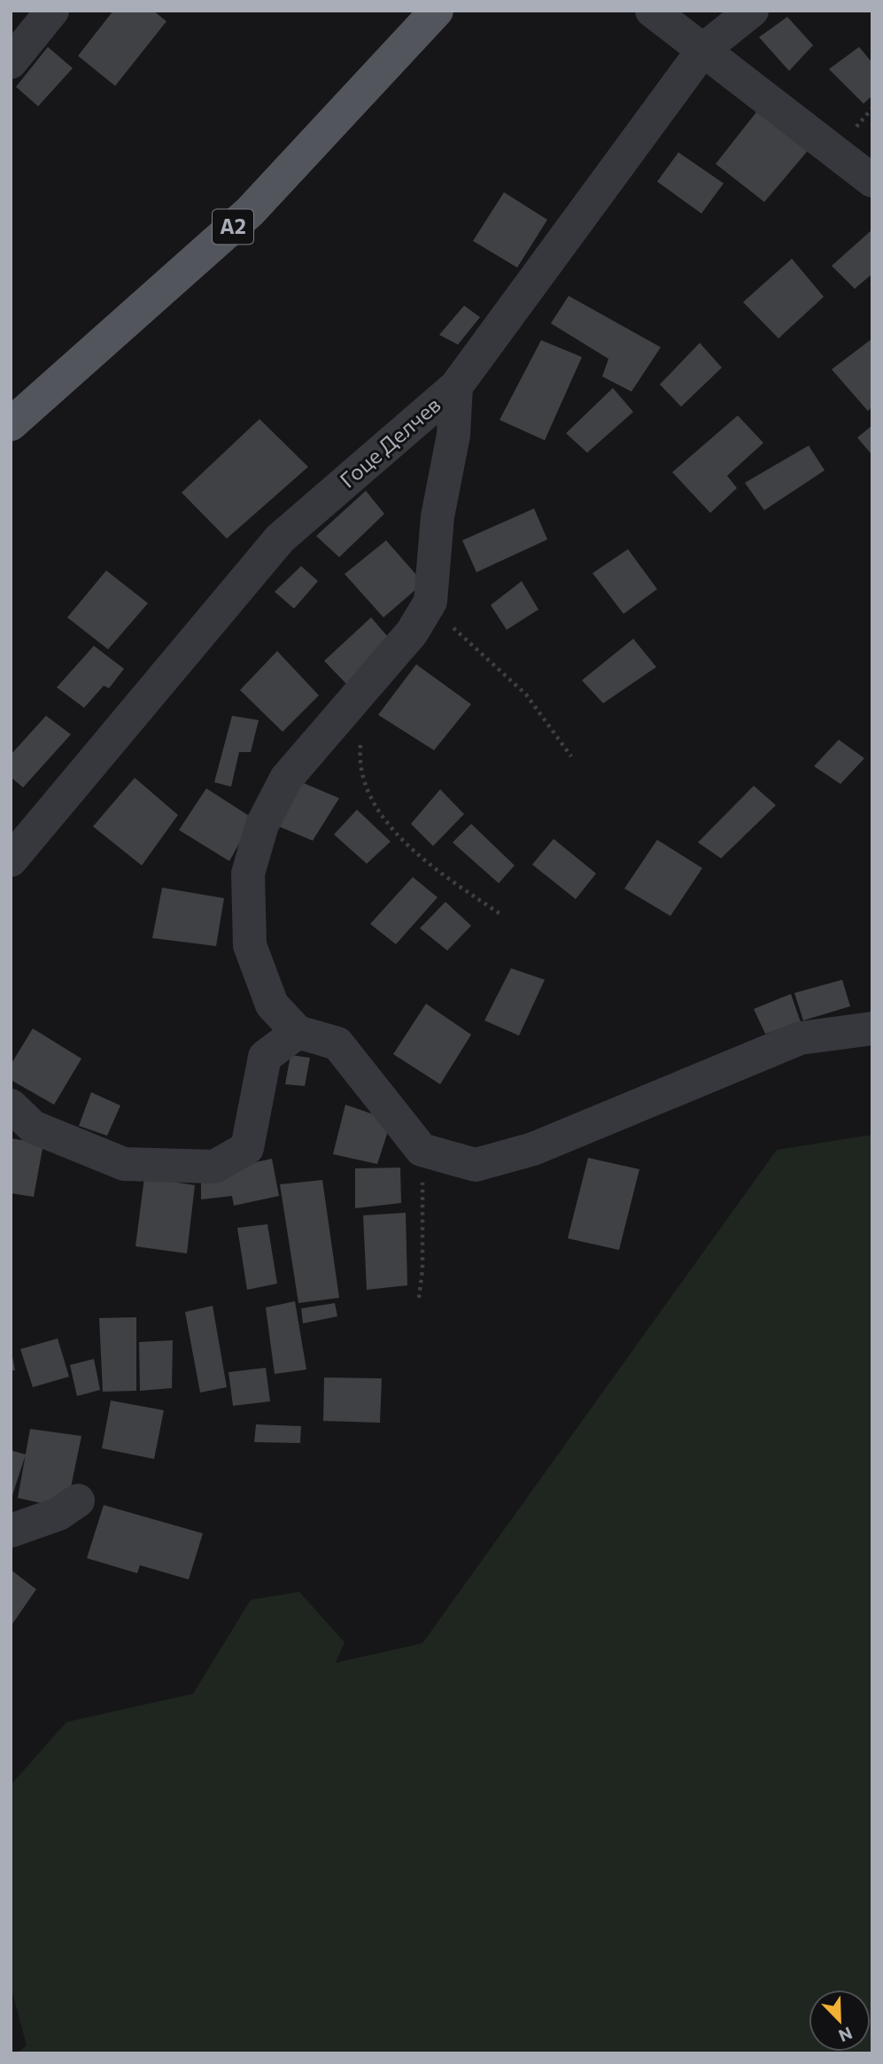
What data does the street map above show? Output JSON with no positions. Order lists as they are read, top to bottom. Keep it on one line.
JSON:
{"streets":{"main road":["A2"],"street":["Гоце Делчев"]},"north":"bottom right"}
